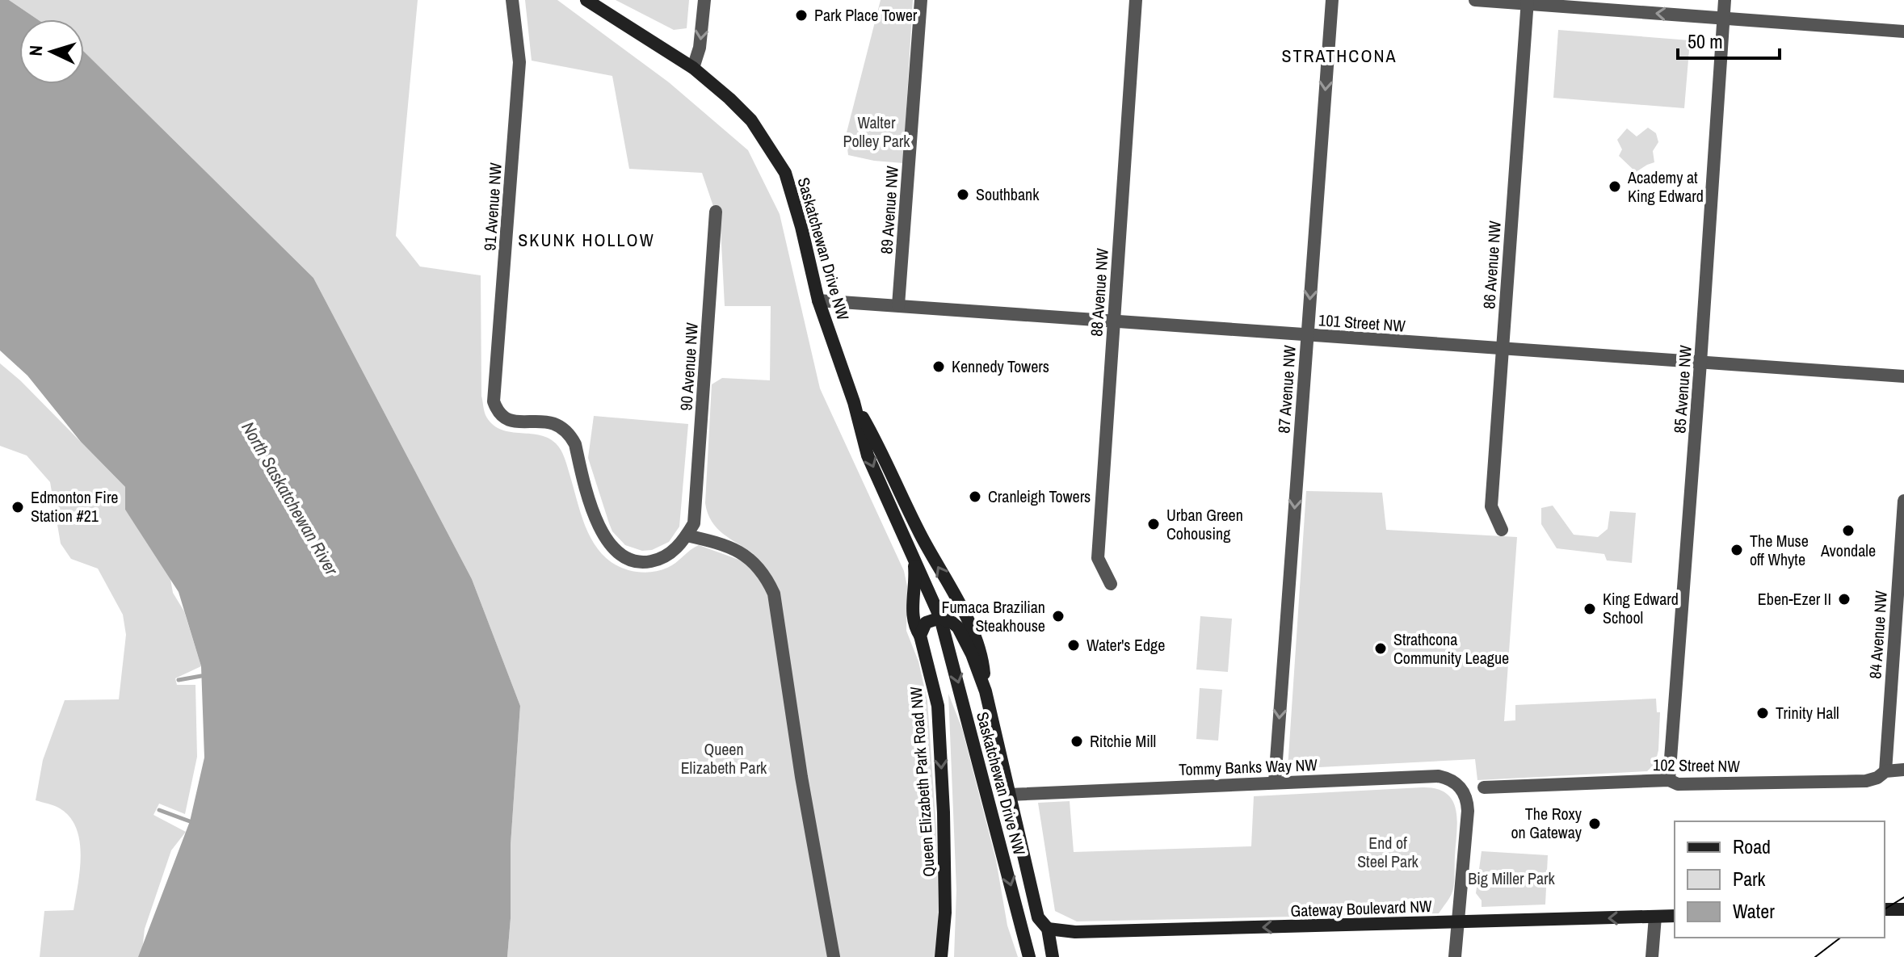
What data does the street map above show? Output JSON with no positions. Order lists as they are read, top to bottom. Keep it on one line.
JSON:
{"streets":{"main road":["Saskatchewan Drive NW","Queen Elizabeth Park Road NW","Gateway Boulevard NW"],"street":["91 Avenue NW","89 Avenue NW","86 Avenue NW","88 Avenue NW","101 Street NW","90 Avenue NW","87 Avenue NW","85 Avenue NW","84 Avenue NW","102 Street NW","Tommy Banks Way NW"]},"crossings":[["91 Avenue NW","90 Avenue NW"],["89 Avenue NW","101 Street NW"],["Saskatchewan Drive NW","101 Street NW"],["Saskatchewan Drive NW","Tommy Banks Way NW"],["Saskatchewan Drive NW","Queen Elizabeth Park Road NW"],["Saskatchewan Drive NW","Gateway Boulevard NW"],["86 Avenue NW","101 Street NW"],["88 Avenue NW","101 Street NW"],["101 Street NW","87 Avenue NW"],["101 Street NW","85 Avenue NW"],["87 Avenue NW","Tommy Banks Way NW"],["85 Avenue NW","102 Street NW"],["84 Avenue NW","102 Street NW"],["Tommy Banks Way NW","Gateway Boulevard NW"]],"one_way":["87 Avenue NW","Queen Elizabeth Park Road NW","Gateway Boulevard NW"],"districts":["STRATHCONA","SKUNK HOLLOW"],"water":["North Saskatchewan River"],"parks":["Walter Polley Park","Queen Elizabeth Park","End of Steel Park","Big Miller Park"],"places":["Park Place Tower","Academy at King Edward","Southbank","Kennedy Towers","Cranleigh Towers","Edmonton Fire Station #21","Urban Green Cohousing","Avondale","The Muse off Whyte","Eben-Ezer II","King Edward School","Fumaca Brazilian Steakhouse","Water's Edge","Strathcona Community League","Trinity Hall","Ritchie Mill","The Roxy on Gateway"],"legend":["Road","Park","Water"],"scale_bar":"50 m","north":"left"}
